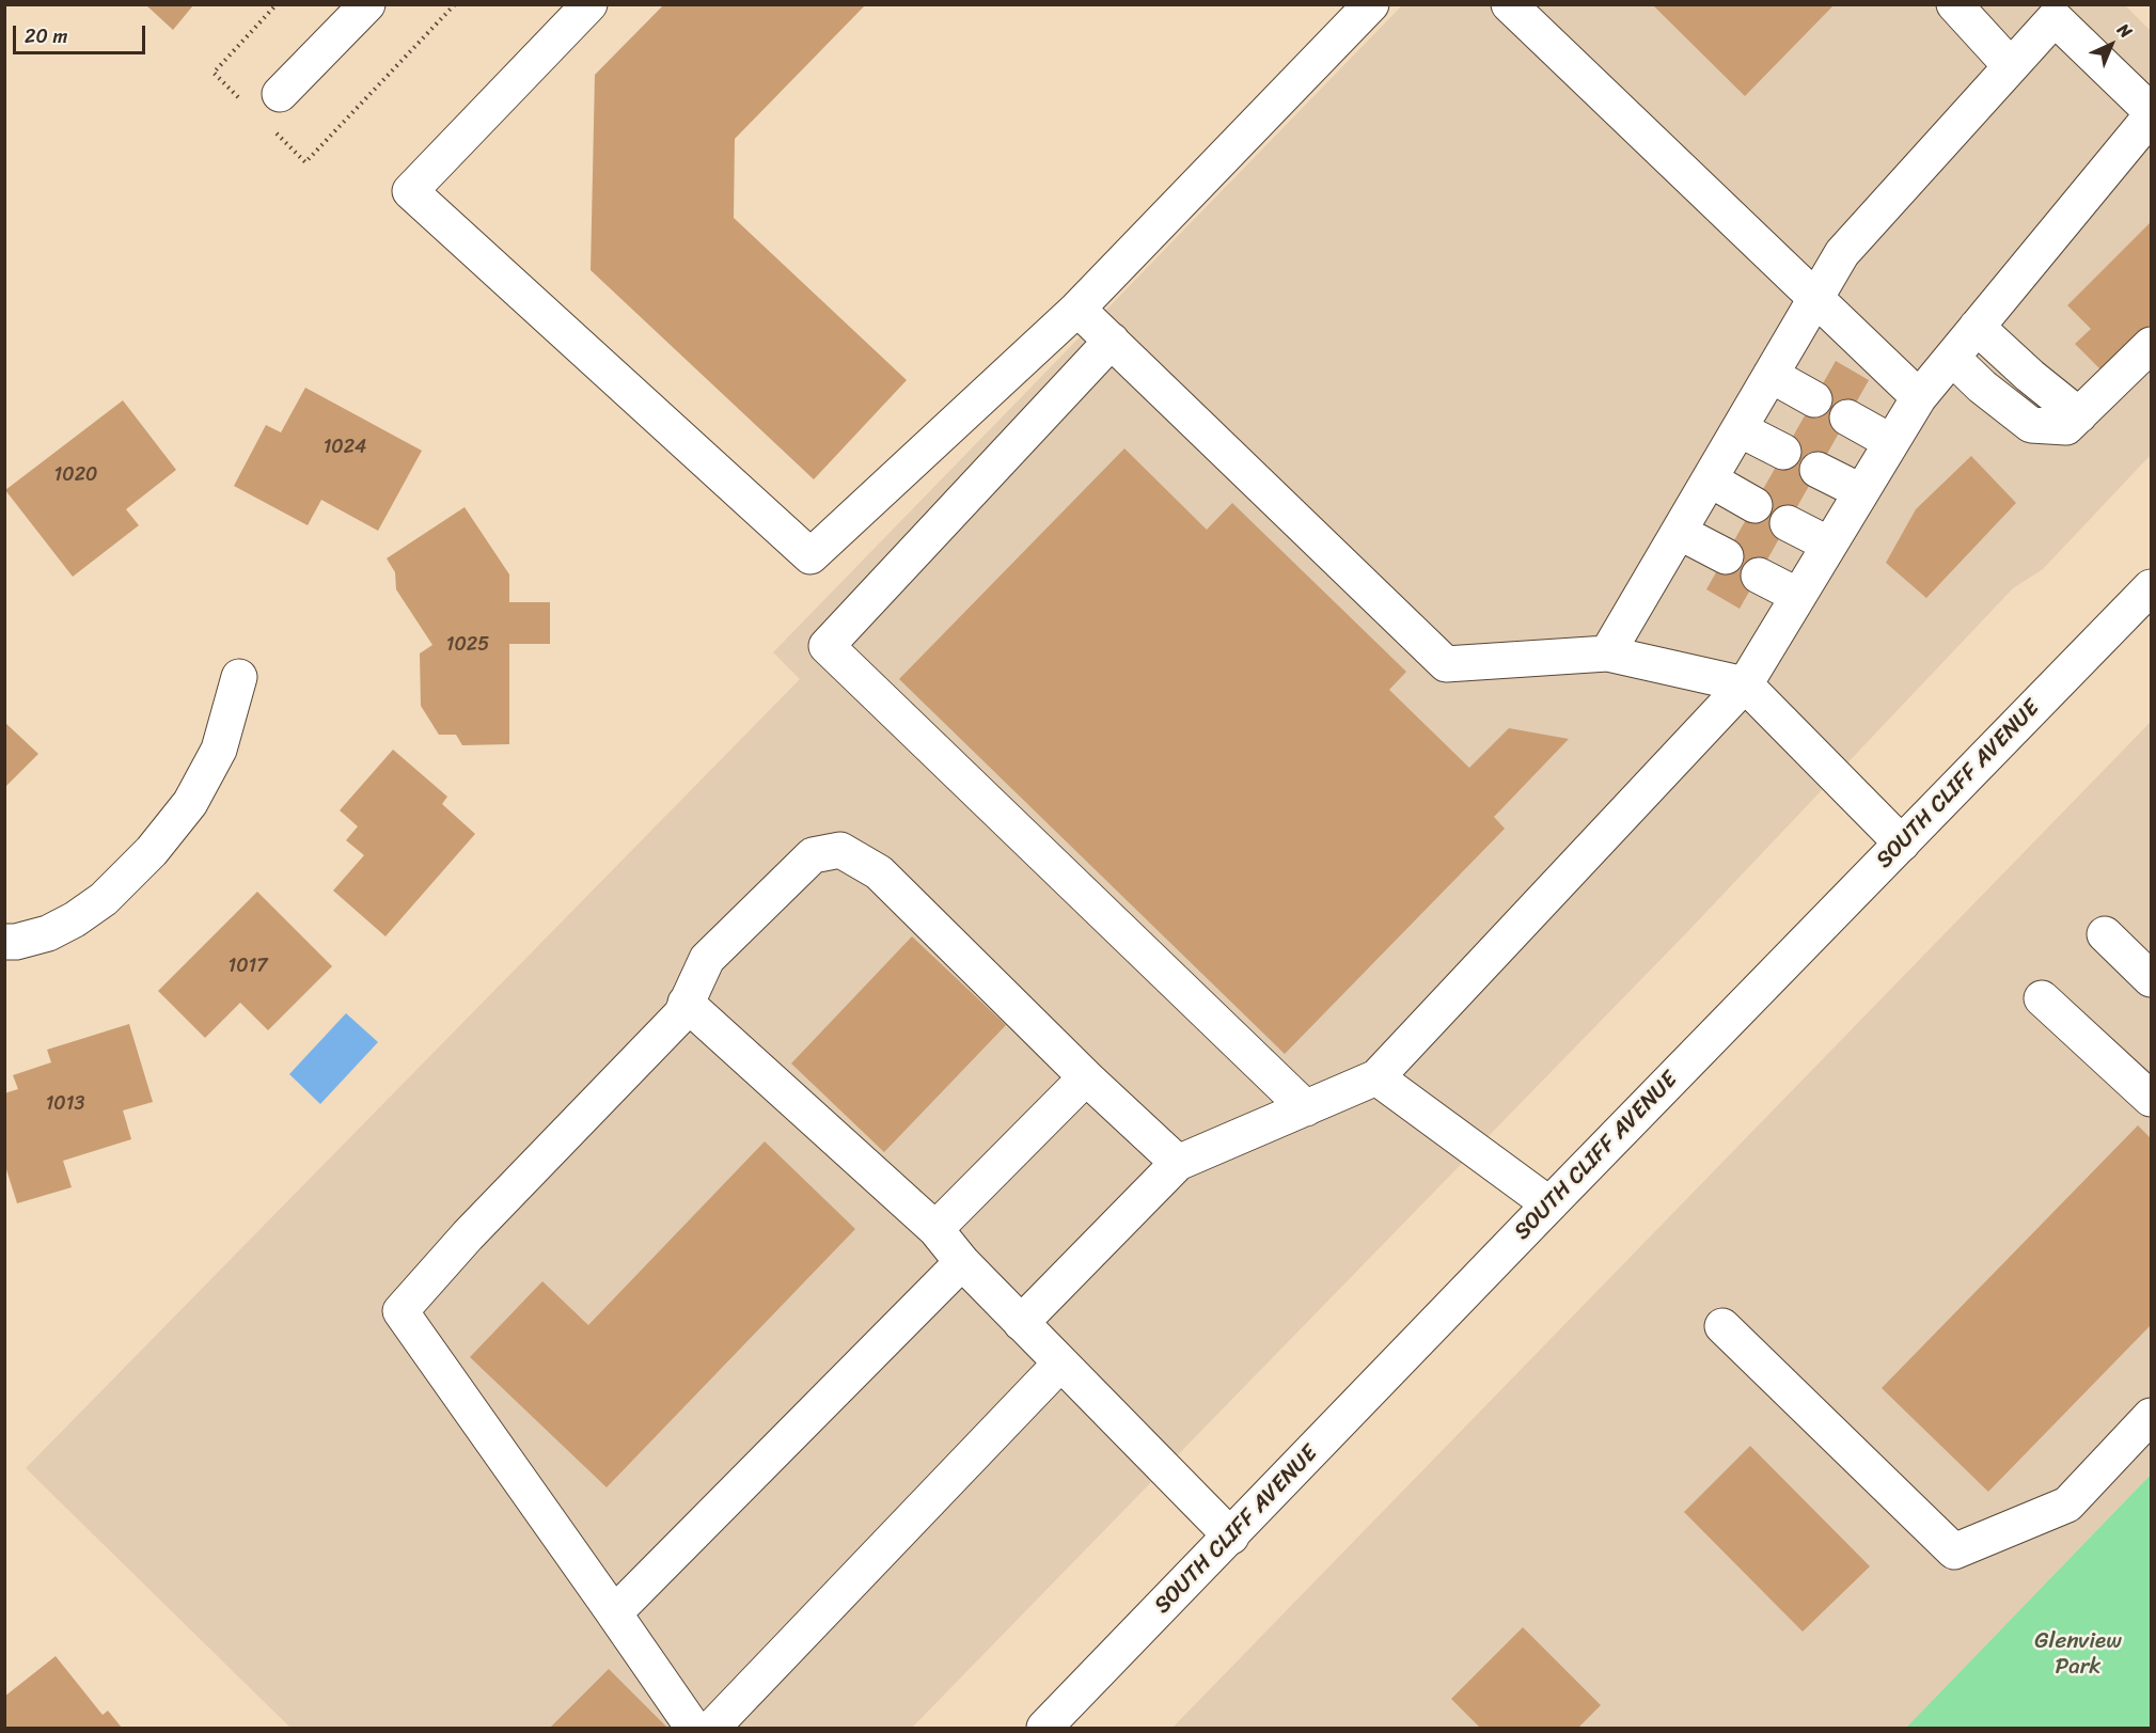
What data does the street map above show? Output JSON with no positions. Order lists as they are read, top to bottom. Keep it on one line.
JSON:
{"streets":{"main road":["SOUTH CLIFF AVENUE"]},"parks":["Glenview Park"],"house_numbers":["1024","1020","1025","1017","1013"],"scale_bar":"20 m","north":"top right"}
